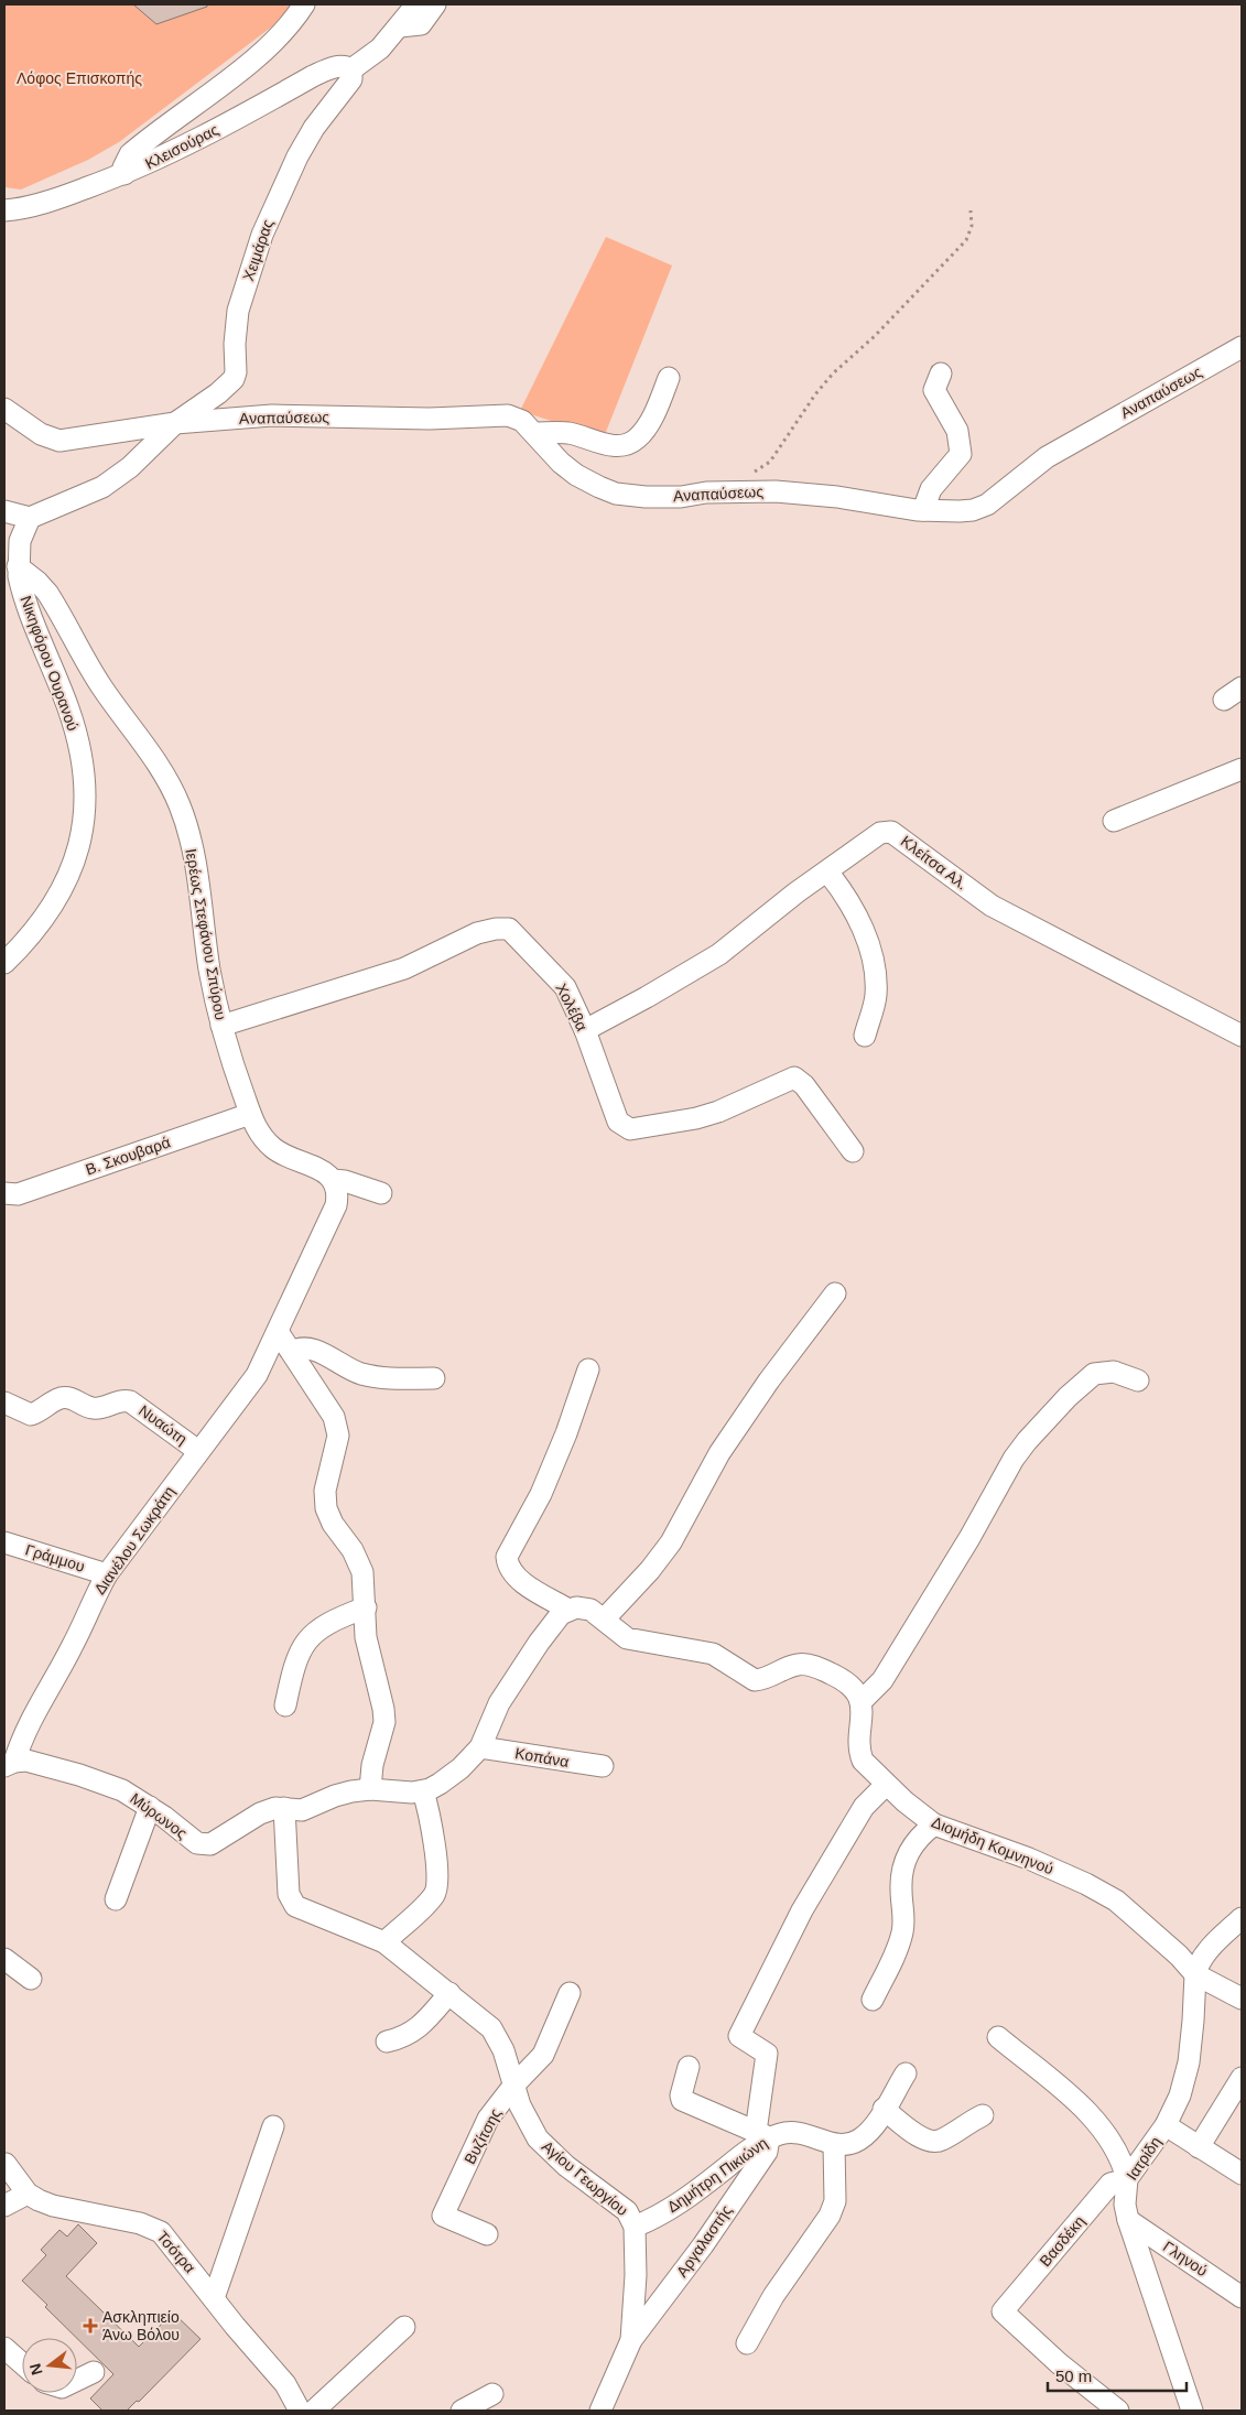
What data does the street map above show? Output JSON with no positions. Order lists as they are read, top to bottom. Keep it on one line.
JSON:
{"streets":{"street":["Κλεισούρας","Χειμάρας","Αναπαύσεως","Νικηφόρου Ουρανού","Κλείτσα Αλ.","Ιερέως Στεφάνου Σπύρου","Χολέβα","Β. Σκουβαρά","Νυαώτη","Διανέλου Σωκράτη","Γράμμου","Κοπάνα","Μύρωνος","Διομήδη Κομνηνού","Βυζίτσης","Ιατρίδη","Δημήτρη Πικιώνη","Αγίου Γεωργίου","Αργαλαστής","Βασδέκη","Τσότρα","Γληνού"]},"crossings":[["Κλεισούρας","Χειμάρας"],["Χειμάρας","Αναπαύσεως"],["Νικηφόρου Ουρανού","Ιερέως Στεφάνου Σπύρου"],["Κλείτσα Αλ.","Χολέβα"],["Ιερέως Στεφάνου Σπύρου","Χολέβα"],["Ιερέως Στεφάνου Σπύρου","Β. Σκουβαρά"],["Νυαώτη","Διανέλου Σωκράτη"],["Διανέλου Σωκράτη","Γράμμου"],["Διανέλου Σωκράτη","Μύρωνος"],["Μύρωνος","Αγίου Γεωργίου"],["Διομήδη Κομνηνού","Ιατρίδη"],["Διομήδη Κομνηνού","Αργαλαστής"],["Βυζίτσης","Αγίου Γεωργίου"],["Ιατρίδη","Βασδέκη"],["Ιατρίδη","Γληνού"],["Δημήτρη Πικιώνη","Αγίου Γεωργίου"],["Δημήτρη Πικιώνη","Αργαλαστής"],["Αγίου Γεωργίου","Αργαλαστής"]],"parks":["Λόφος Επισκοπής"],"places":{"health":["Ασκληπιείο Άνω Βόλου"]},"scale_bar":"50 m","north":"left"}
